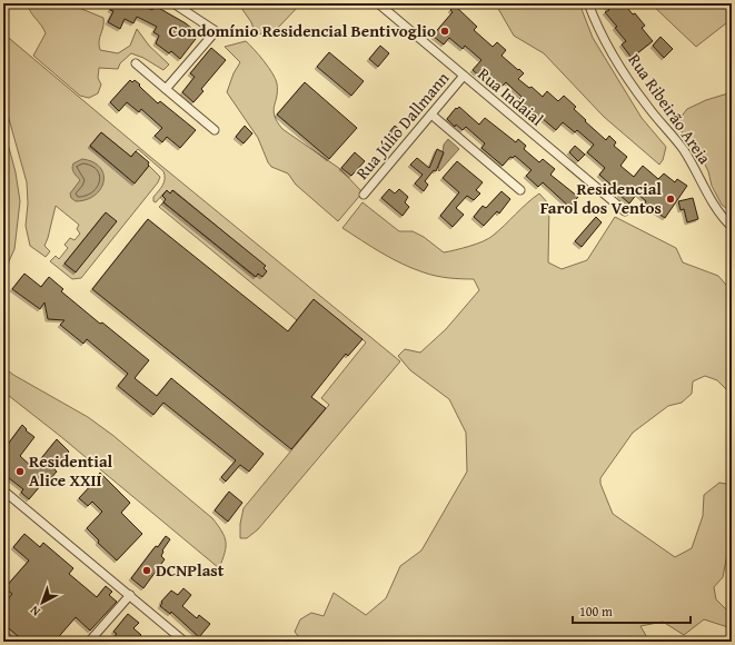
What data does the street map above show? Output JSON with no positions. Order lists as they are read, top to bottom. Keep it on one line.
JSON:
{"streets":{"street":["Rua Indaial","Rua Ribeirão Areia","Rua Júlio Dallmann"]},"crossings":[["Rua Indaial","Rua Júlio Dallmann"]],"places":["Condomínio Residencial Bentivoglio","Residencial Farol dos Ventos","Residential Alice XXII","DCNPlast"],"scale_bar":"100 m","north":"bottom left"}
